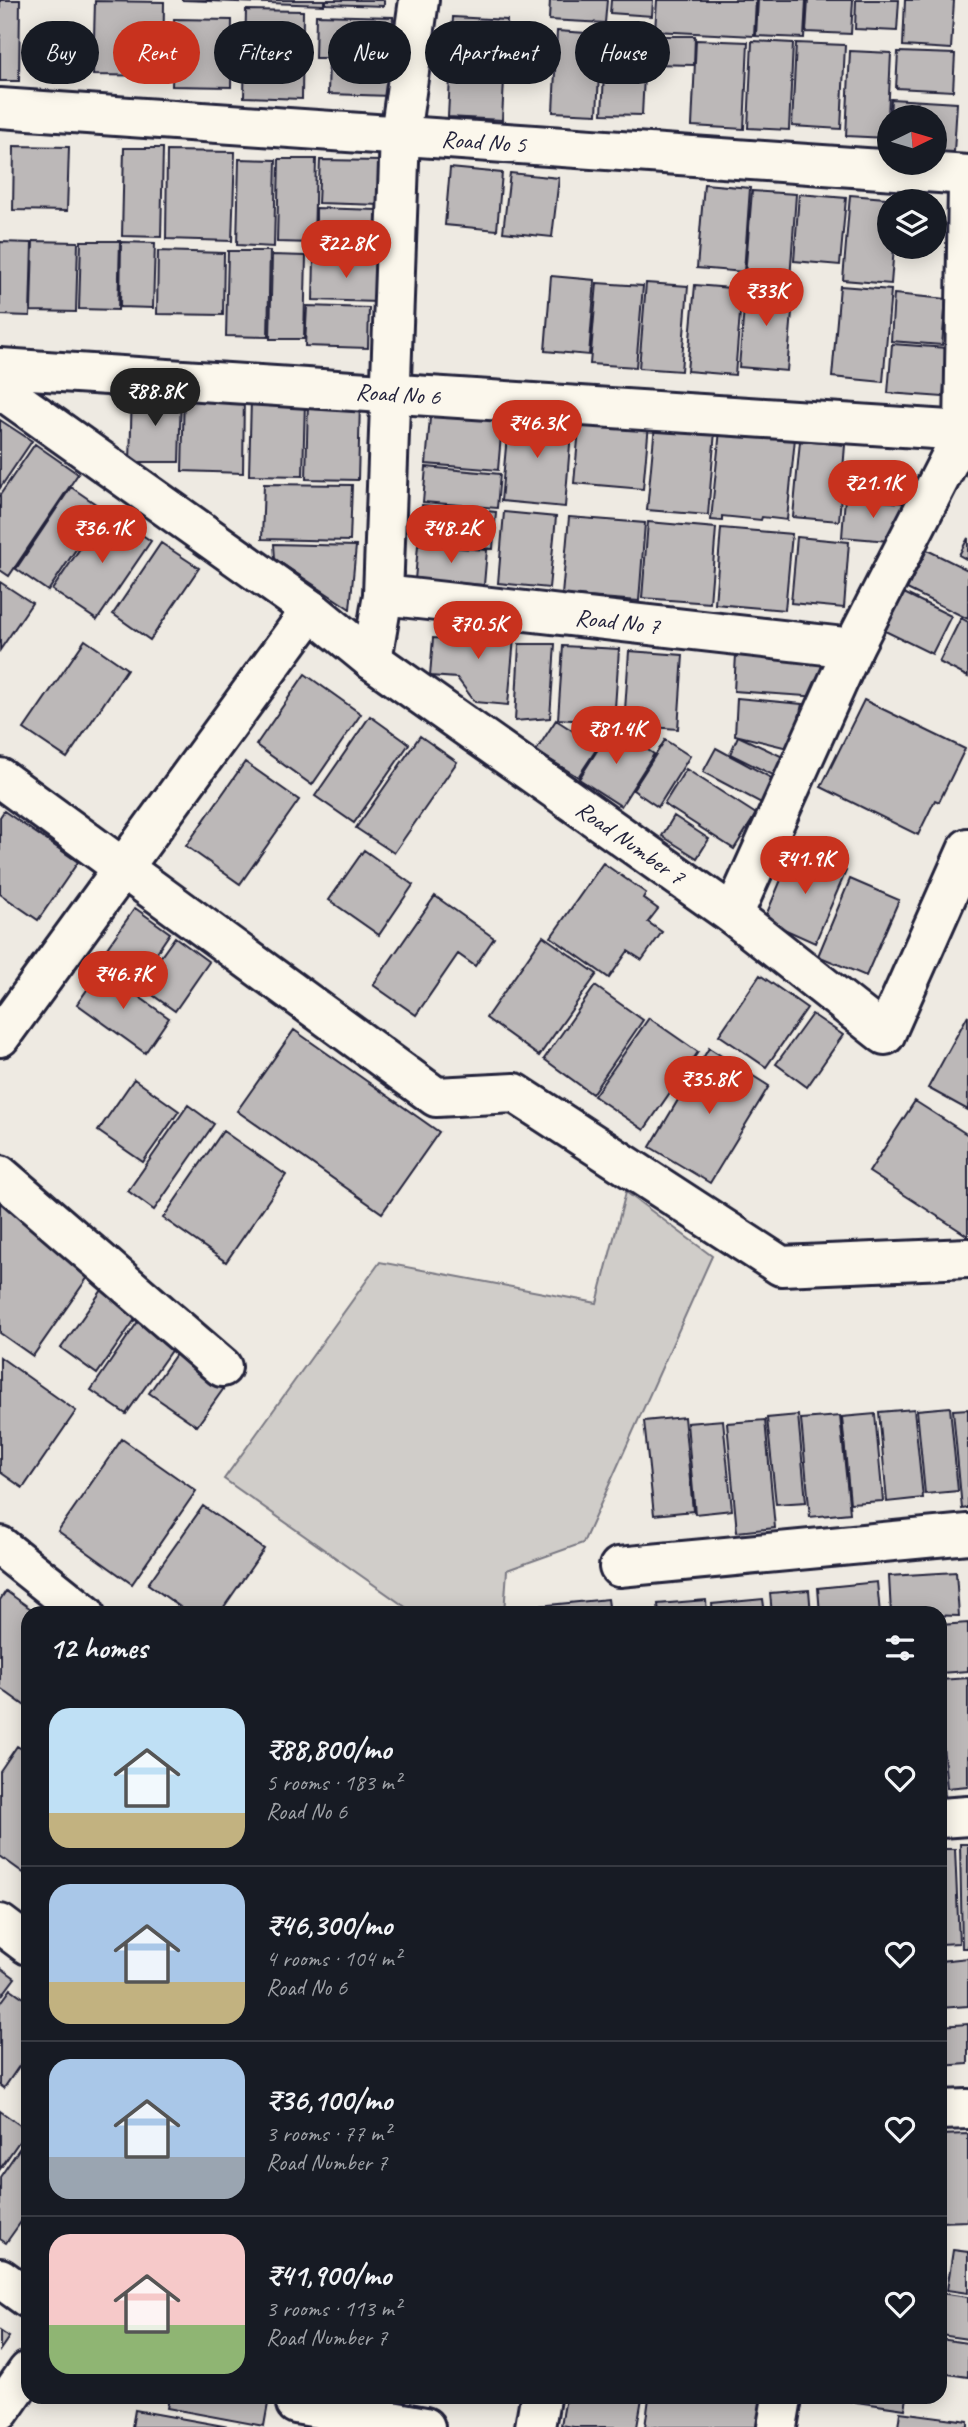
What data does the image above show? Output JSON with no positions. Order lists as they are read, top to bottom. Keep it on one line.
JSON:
{"streets":{"street":["Road No 5","Road No 6","Road No 7","Road Number 7"]},"north":"right","page":{"chip":["Buy","Rent","Filters","New","Apartment","House"],"price":["₹22.8K","₹33K","₹88.8K","₹46.3K","₹21.1K","₹36.1K","₹48.2K","₹70.5K","₹81.4K","₹41.9K","₹46.7K","₹35.8K"],"heading":"12 homes","list":[{"name":"₹88,800/mo","note":"5 rooms · 183 m² · Road No 6"},{"name":"₹46,300/mo","note":"4 rooms · 104 m² · Road No 6"},{"name":"₹36,100/mo","note":"3 rooms · 77 m² · Road Number 7"},{"name":"₹41,900/mo","note":"3 rooms · 113 m² · Road Number 7"}]}}
